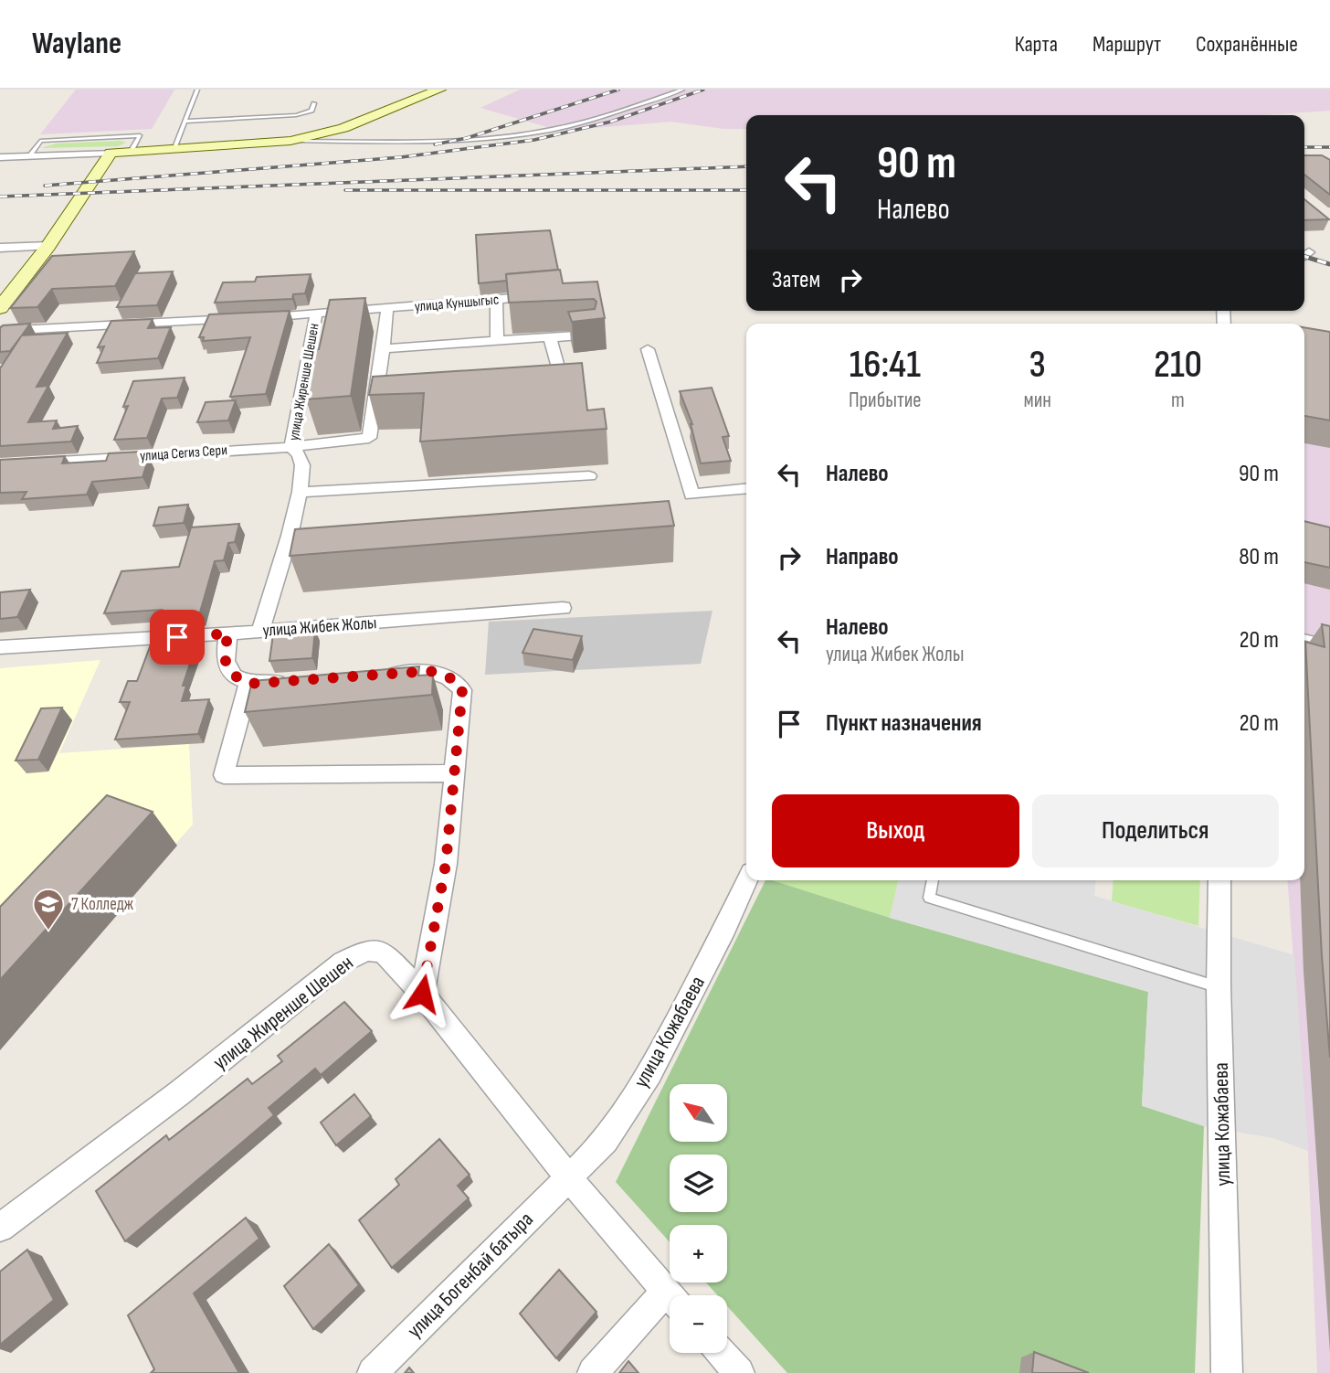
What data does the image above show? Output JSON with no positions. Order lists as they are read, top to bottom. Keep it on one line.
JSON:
{"streets":{"street":["улица Куншыгыс","улица Жиренше Шешен","улица Сегиз Сери","улица Жибек Жолы","улица Кожабаева","улица Богенбай батыра"]},"crossings":[["улица Куншыгыс","улица Жиренше Шешен"],["улица Жиренше Шешен","улица Сегиз Сери"],["улица Жиренше Шешен","улица Жибек Жолы"],["улица Жиренше Шешен","улица Кожабаева"],["улица Жиренше Шешен","улица Богенбай батыра"],["улица Кожабаева","улица Богенбай батыра"]],"places":{"school or university":["7 Колледж"]},"north":"top left","page":{"header":"Waylane","nav":["Карта","Маршрут","Сохранённые"],"turn":["90 m","Налево"],"then":"Затем","eta":["16:41","Прибытие","3","мин","210","m"],"list":[{"name":"Налево","value":"90 m"},{"name":"Направо","value":"80 m"},{"name":"Налево","note":"улица Жибек Жолы","value":"20 m"},{"name":"Пункт назначения","value":"20 m"}],"buttons":["Выход","Поделиться"],"map_buttons":["+","−"]}}
